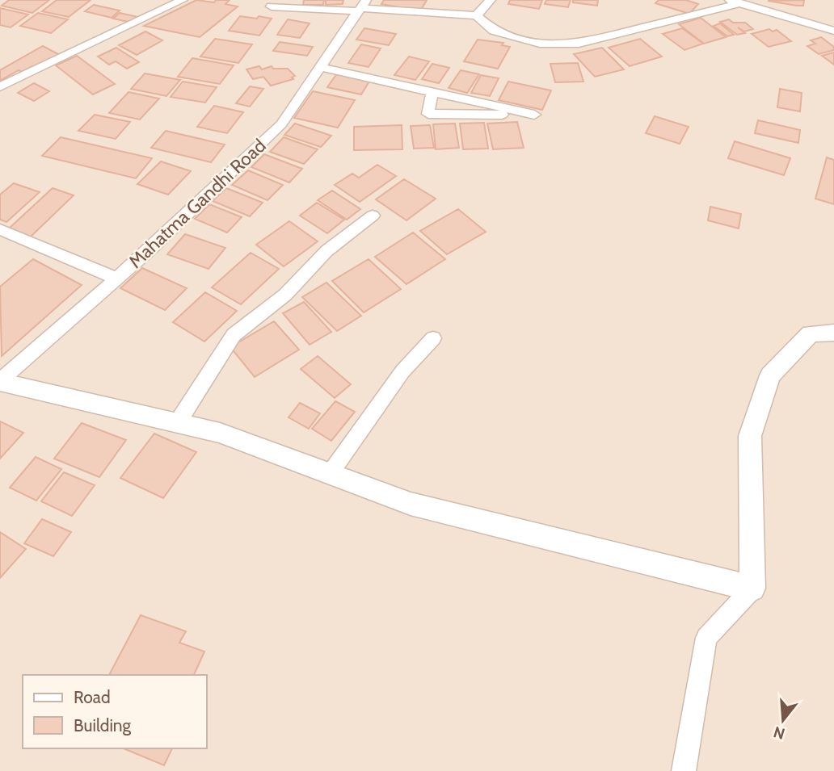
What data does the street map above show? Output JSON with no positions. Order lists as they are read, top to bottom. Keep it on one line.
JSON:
{"streets":{"street":["Mahatma Gandhi Road"]},"legend":["Road","Building"],"north":"bottom"}
